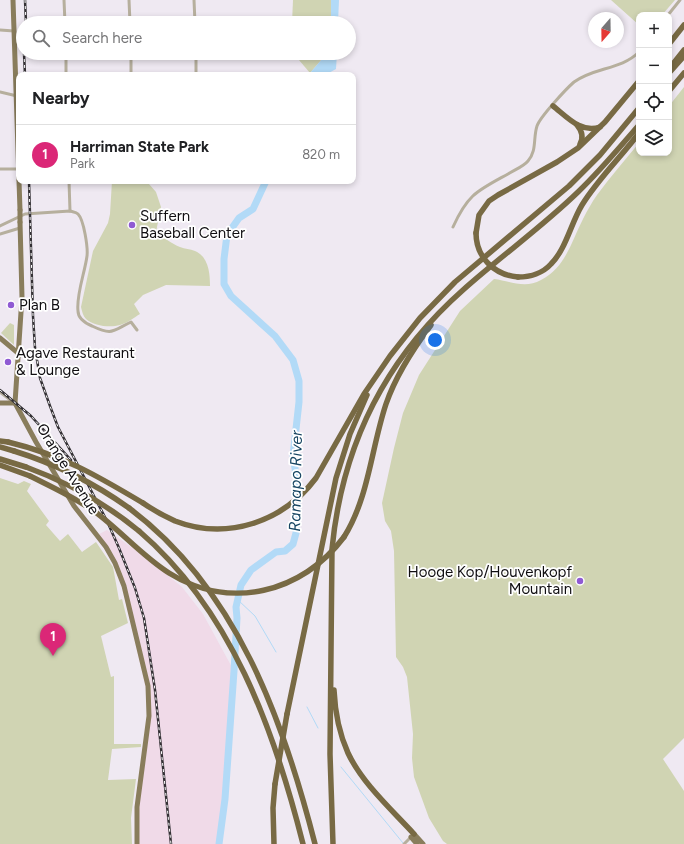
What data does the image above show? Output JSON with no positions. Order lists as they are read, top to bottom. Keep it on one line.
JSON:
{"streets":{"main road":["Orange Avenue"]},"water":["Ramapo River"],"places":["Suffern Baseball Center","Plan B","Agave Restaurant & Lounge","Hooge Kop/Houvenkopf Mountain"],"north":"bottom","page":{"map_buttons":["+","−"],"search":"Search here","heading":"Nearby","list":[{"mark":"1","name":"Harriman State Park","note":"Park","value":"820 m"}],"pins":"1"}}
